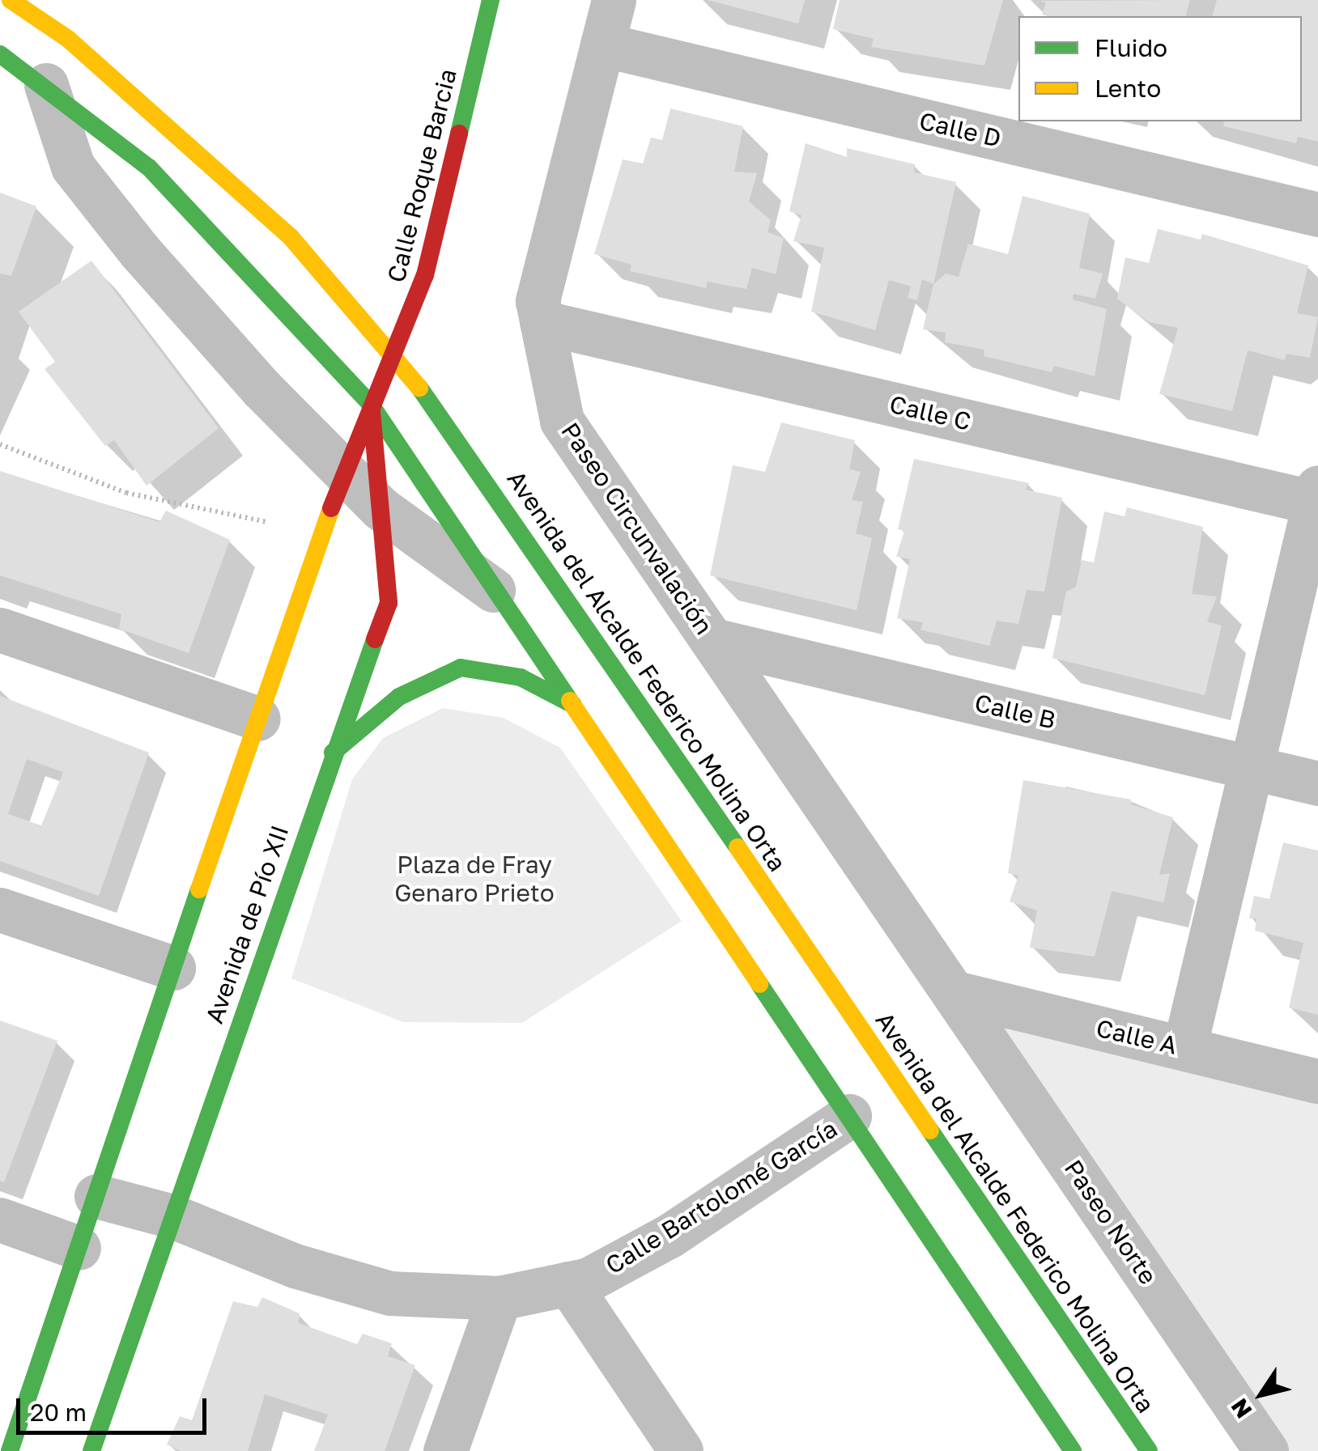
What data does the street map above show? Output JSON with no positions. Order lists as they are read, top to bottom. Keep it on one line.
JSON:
{"streets":{"main road":["Calle Roque Barcia","Avenida del Alcalde Federico Molina Orta","Avenida de Pío XII"],"street":["Calle D","Calle C","Paseo Circunvalación","Calle B","Calle A","Calle Bartolomé García","Paseo Norte"]},"crossings":[["Calle D","Paseo Circunvalación"],["Calle Roque Barcia","Avenida del Alcalde Federico Molina Orta"],["Calle Roque Barcia","Avenida de Pío XII"],["Calle C","Paseo Circunvalación"],["Paseo Circunvalación","Calle B"],["Paseo Circunvalación","Calle A"],["Paseo Circunvalación","Paseo Norte"],["Avenida de Pío XII","Calle Bartolomé García"],["Calle A","Paseo Norte"]],"parks":["Plaza de Fray Genaro Prieto"],"legend":["Fluido","Lento"],"scale_bar":"20 m","north":"bottom left"}
